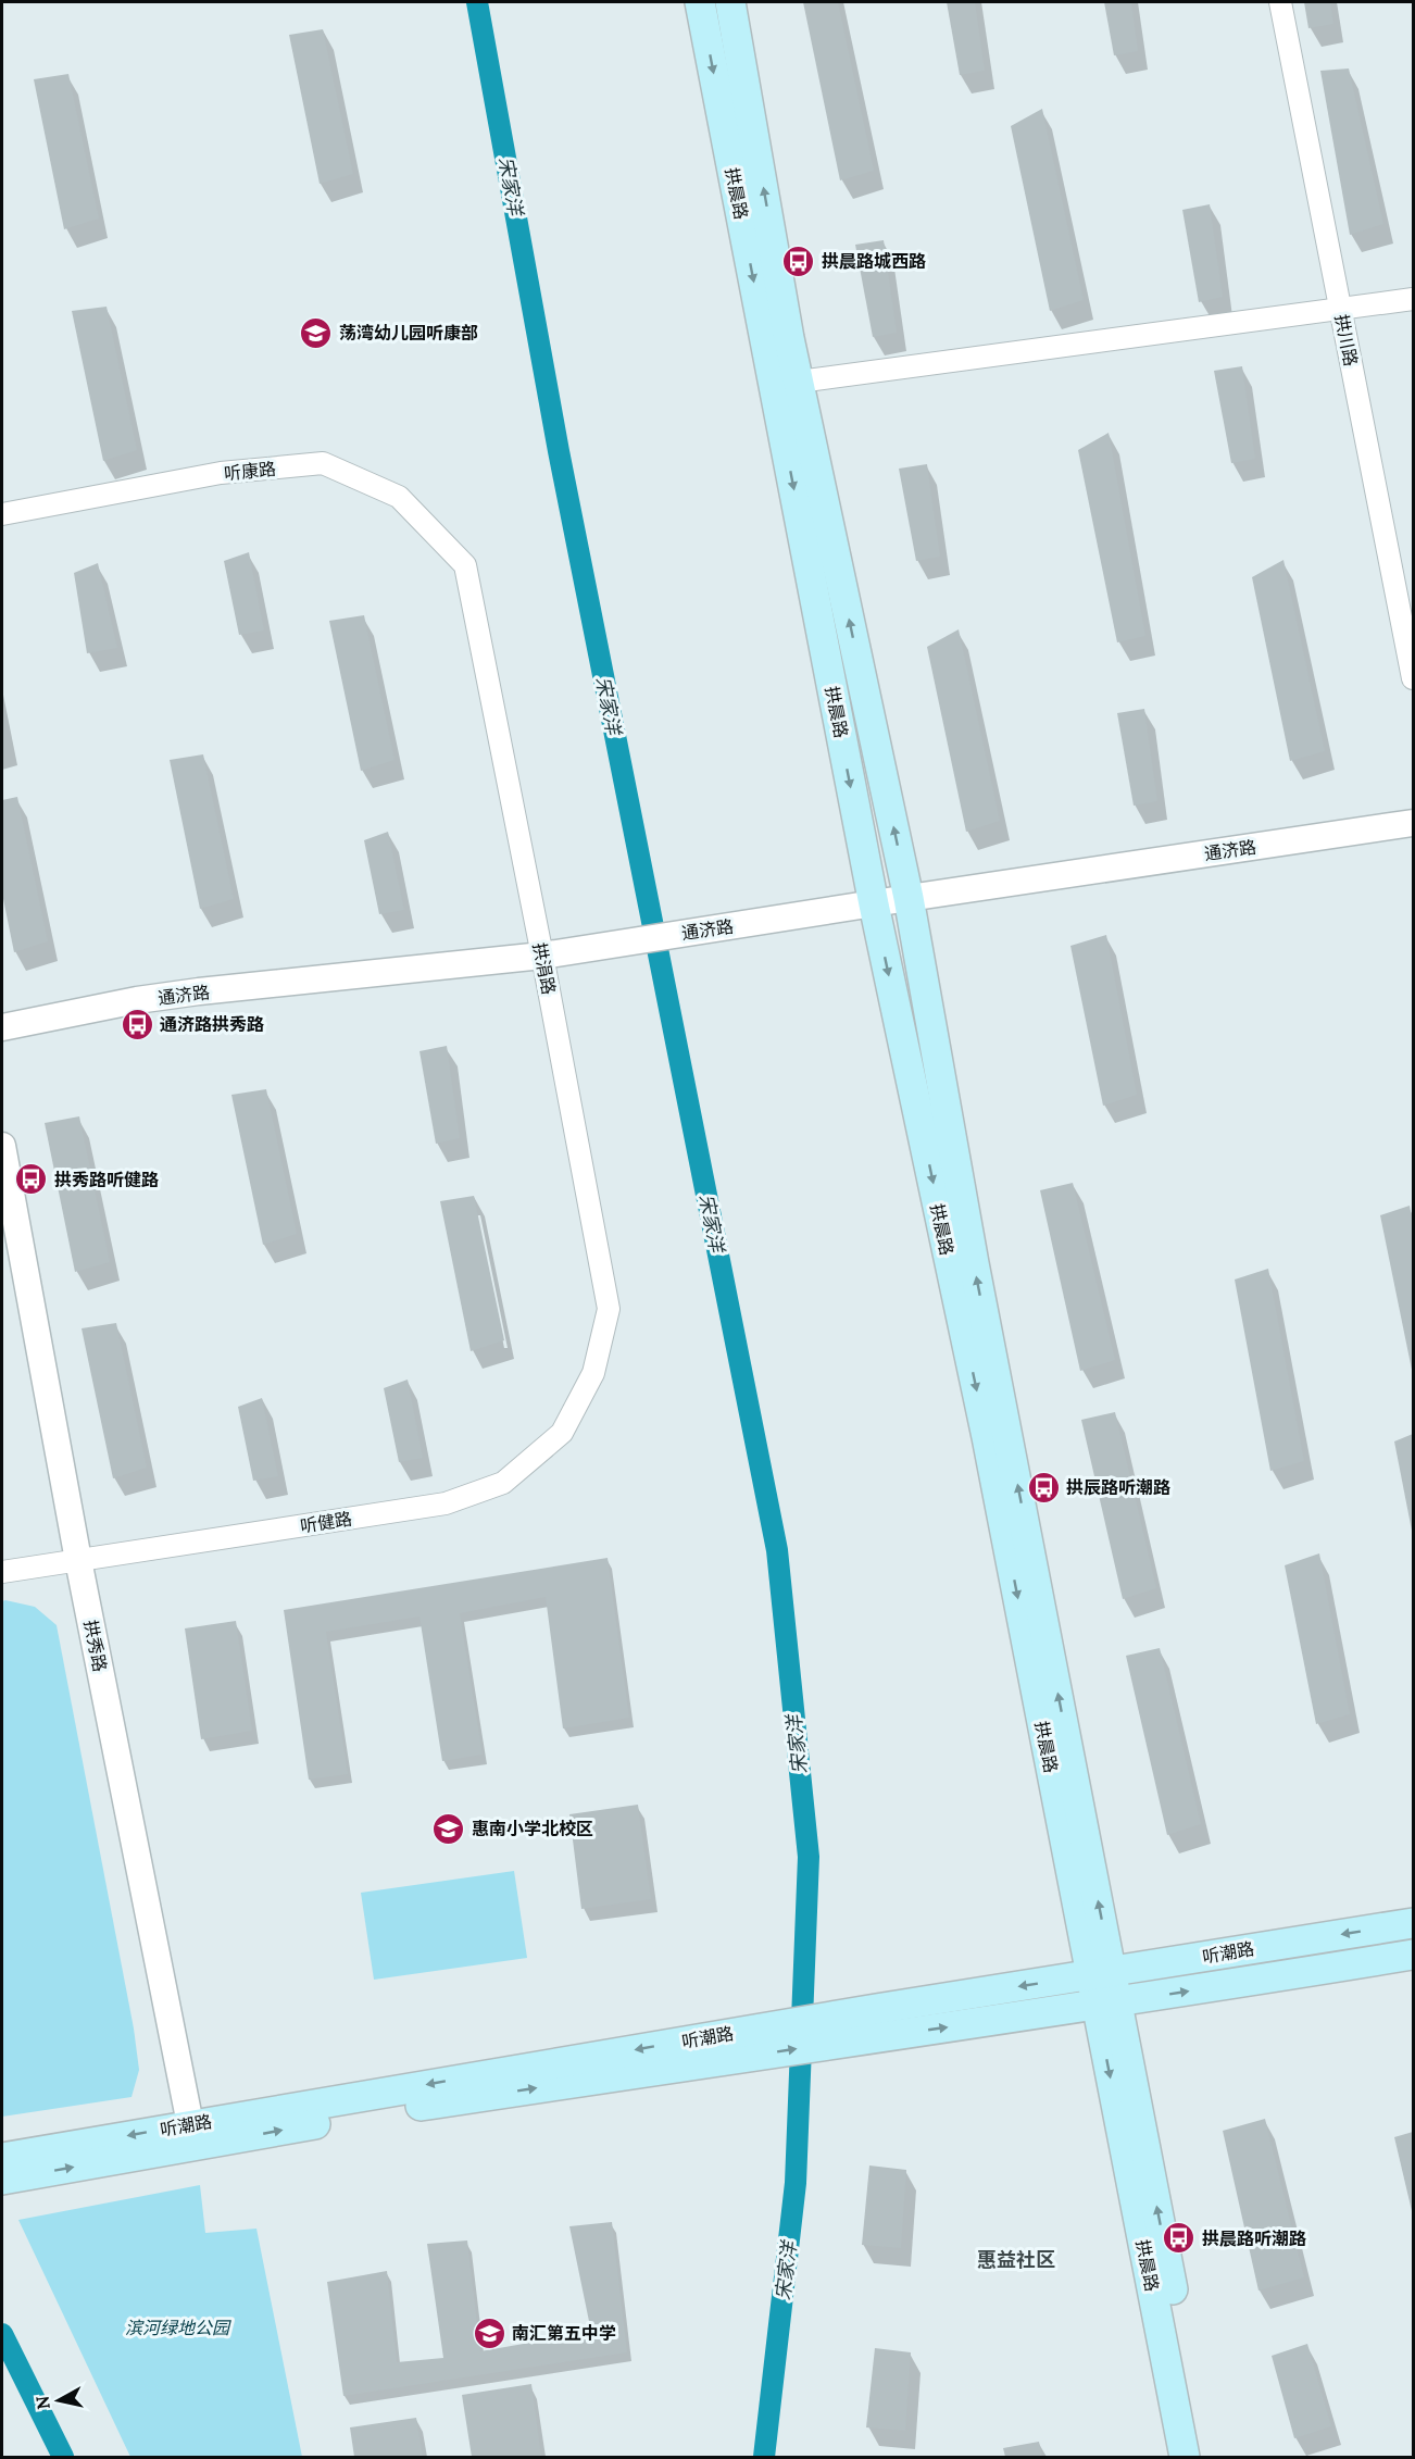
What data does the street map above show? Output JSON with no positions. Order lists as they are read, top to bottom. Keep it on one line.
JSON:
{"streets":{"main road":["拱晨路","听潮路"],"street":["拱川路","听康路","通济路","拱涓路","听健路","拱秀路"]},"crossings":[["拱晨路","通济路"],["拱晨路","听潮路"],["听康路","拱涓路"],["通济路","拱涓路"],["拱涓路","听健路"],["听健路","拱秀路"],["拱秀路","听潮路"]],"districts":["惠益社区"],"water":["宋家洋"],"parks":["滨河绿地公园"],"places":{"bus stop":["拱晨路城西路","通济路拱秀路","拱秀路听健路","拱辰路听潮路","拱晨路听潮路"],"school or university":["荡湾幼儿园听康部","惠南小学北校区","南汇第五中学"]},"north":"left"}
